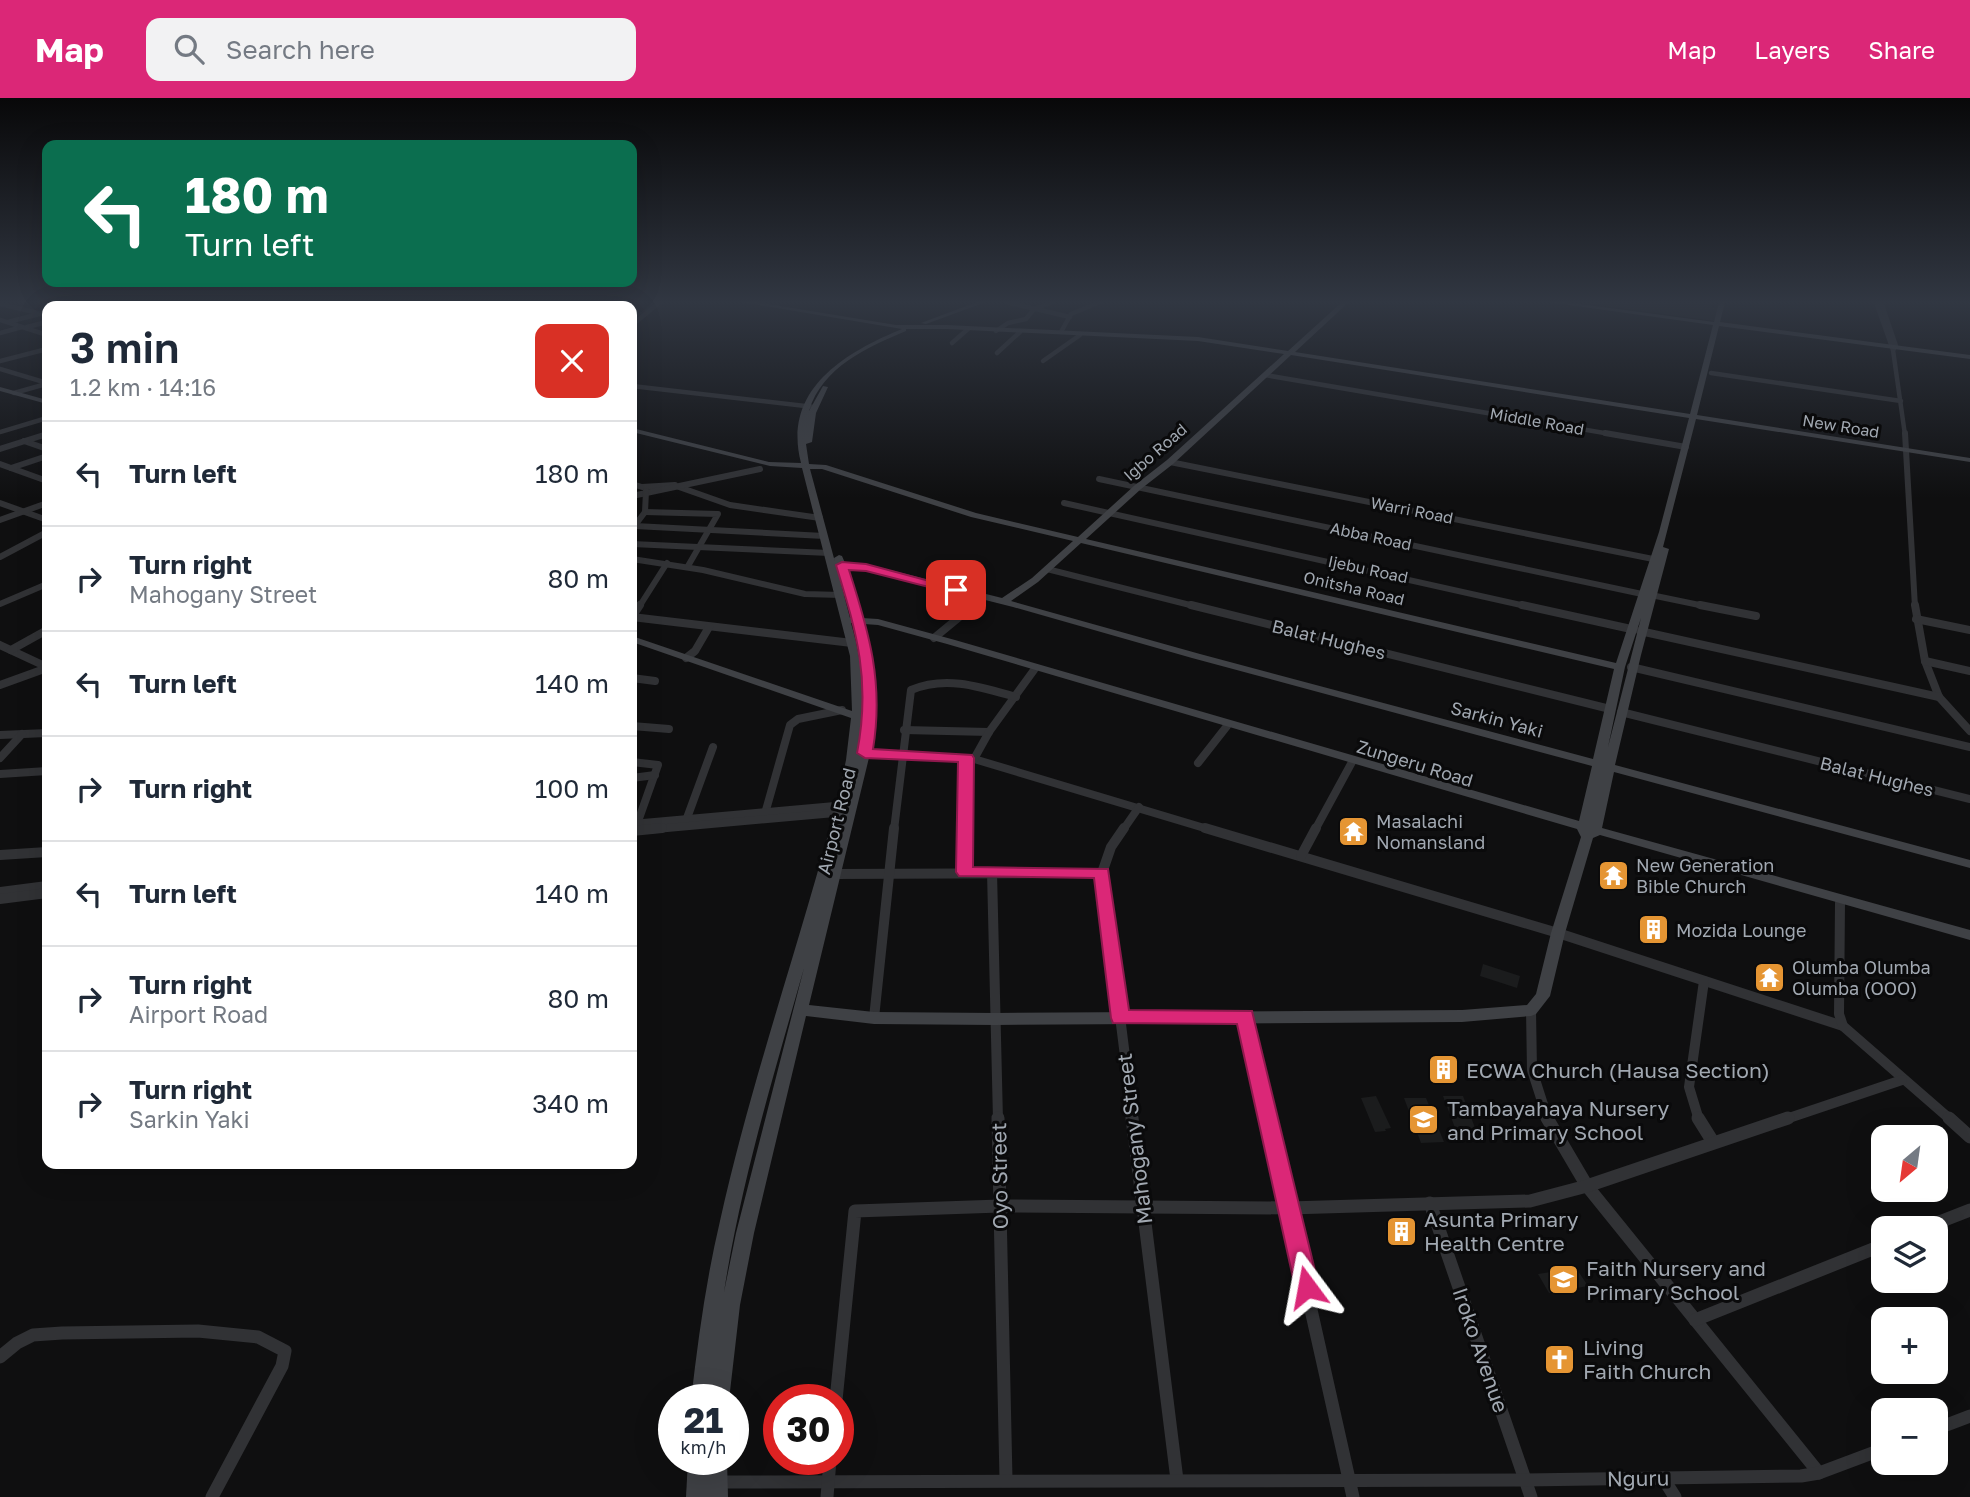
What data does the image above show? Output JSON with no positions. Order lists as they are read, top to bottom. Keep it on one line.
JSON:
{"streets":{"main road":["New Road","Igbo Road","Onitsha Road","Sarkin Yaki","Zungeru Road","Airport Road"],"street":["Middle Road","Warri Road","Abba Road","Ijebu Road","Balat Hughes","Mahogany Street","Oyo Street","Iroko Avenue","Nguru"]},"crossings":[["Middle Road","Igbo Road"],["Igbo Road","Warri Road"],["Igbo Road","Abba Road"],["Igbo Road","Ijebu Road"],["Igbo Road","Onitsha Road"],["Igbo Road","Balat Hughes"],["Igbo Road","Sarkin Yaki"],["Sarkin Yaki","Airport Road"],["Zungeru Road","Airport Road"],["Mahogany Street","Nguru"],["Oyo Street","Nguru"],["Iroko Avenue","Nguru"]],"places":{"temple":["Masalachi Nomansland","New Generation Bible Church","Olumba Olumba Olumba (OOO)"],"building":["Mozida Lounge","ECWA Church (Hausa Section)","Asunta Primary Health Centre"],"school or university":["Tambayahaya Nursery and Primary School","Faith Nursery and Primary School"],"church":["Living Faith Church"]},"north":"bottom left","page":{"header":"Map","search":"Search here","nav":["Map","Layers","Share"],"turn":["180 m","Turn left"],"heading":["3 min","1.2 km · 14:16"],"list":[{"name":"Turn left","value":"180 m"},{"name":"Turn right","note":"Mahogany Street","value":"80 m"},{"name":"Turn left","value":"140 m"},{"name":"Turn right","value":"100 m"},{"name":"Turn left","value":"140 m"},{"name":"Turn right","note":"Airport Road","value":"80 m"},{"name":"Turn right","note":"Sarkin Yaki","value":"340 m"}],"map_buttons":["+","−"],"speed":"21 km/h","limit":"30"}}
